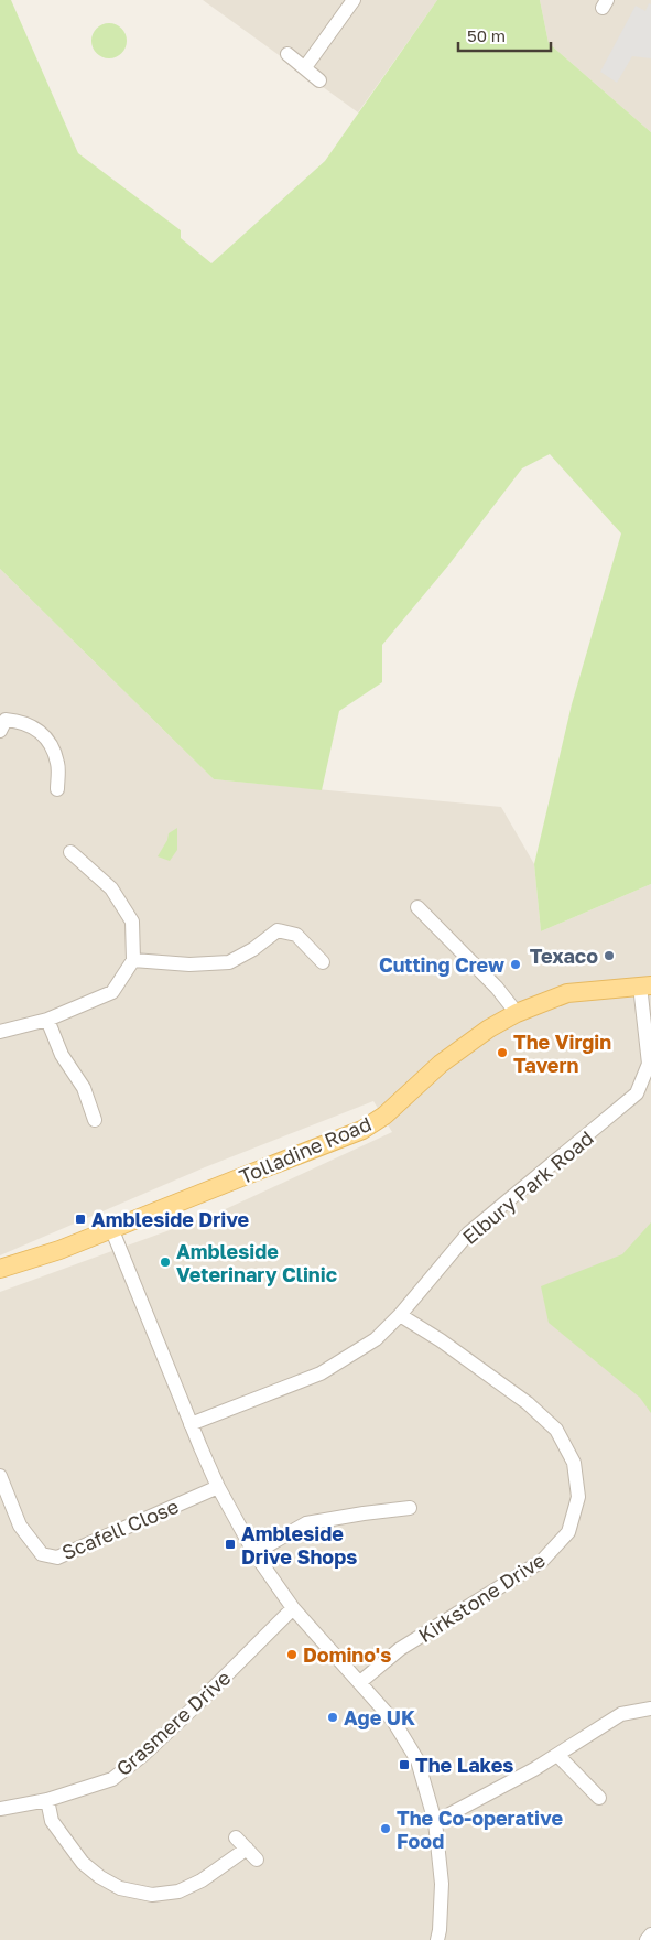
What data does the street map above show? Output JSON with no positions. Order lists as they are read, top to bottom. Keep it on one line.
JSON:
{"streets":{"main road":["Tolladine Road"],"street":["Elbury Park Road","Scafell Close","Kirkstone Drive","Grasmere Drive"]},"crossings":[["Tolladine Road","Elbury Park Road"],["Elbury Park Road","Kirkstone Drive"]],"places":{"other":["Texaco","Cutting Crew","The Virgin Tavern","Ambleside Veterinary Clinic","Domino's","Age UK","The Co-operative Food"],"transit":["Ambleside Drive","Ambleside Drive Shops","The Lakes"]},"scale_bar":"50 m"}
